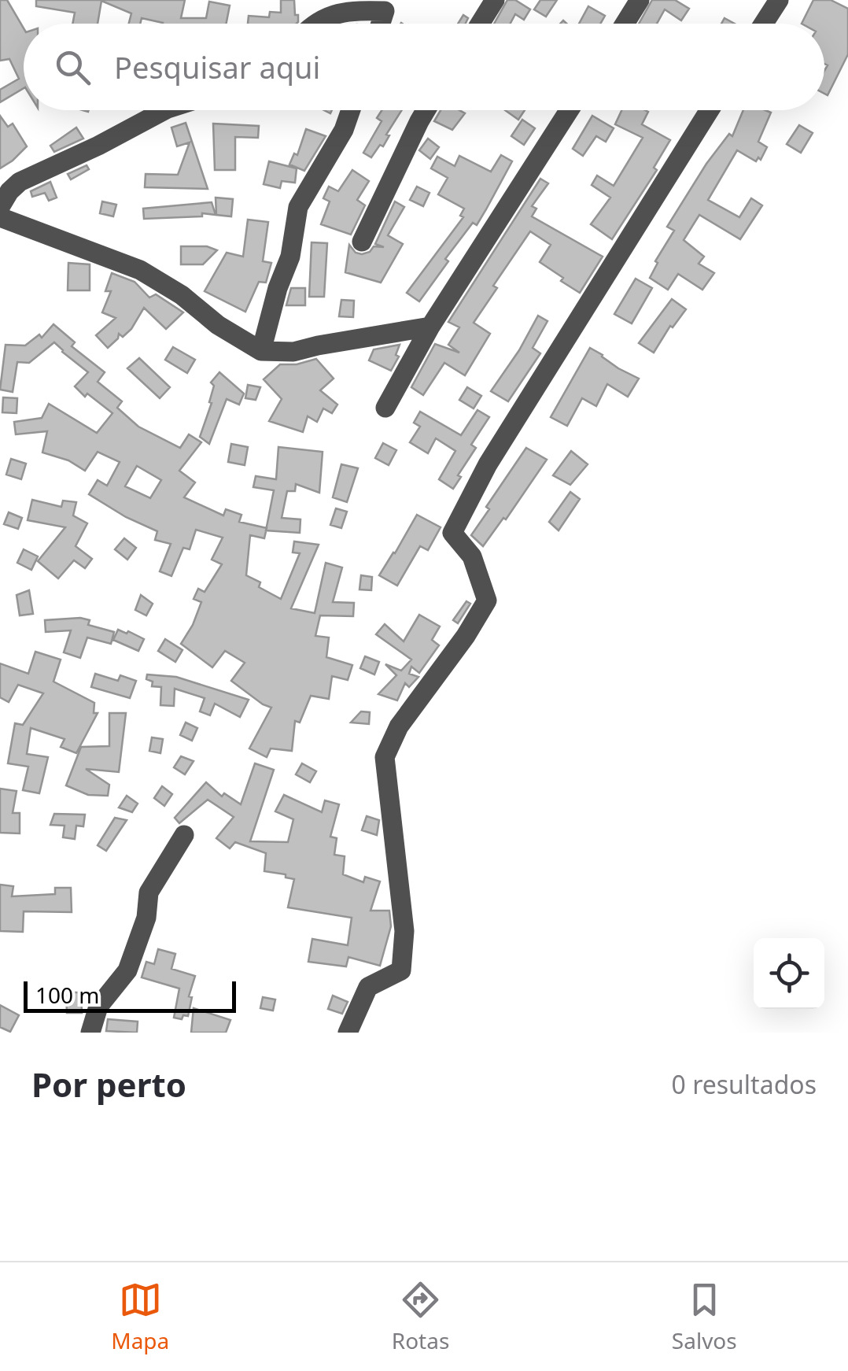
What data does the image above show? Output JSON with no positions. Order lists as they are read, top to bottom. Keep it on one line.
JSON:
{"scale_bar":"100 m","page":{"search":"Pesquisar aqui","scale":"100 m","heading":["Por perto","0 resultados"],"nav":["Mapa","Rotas","Salvos"]}}
